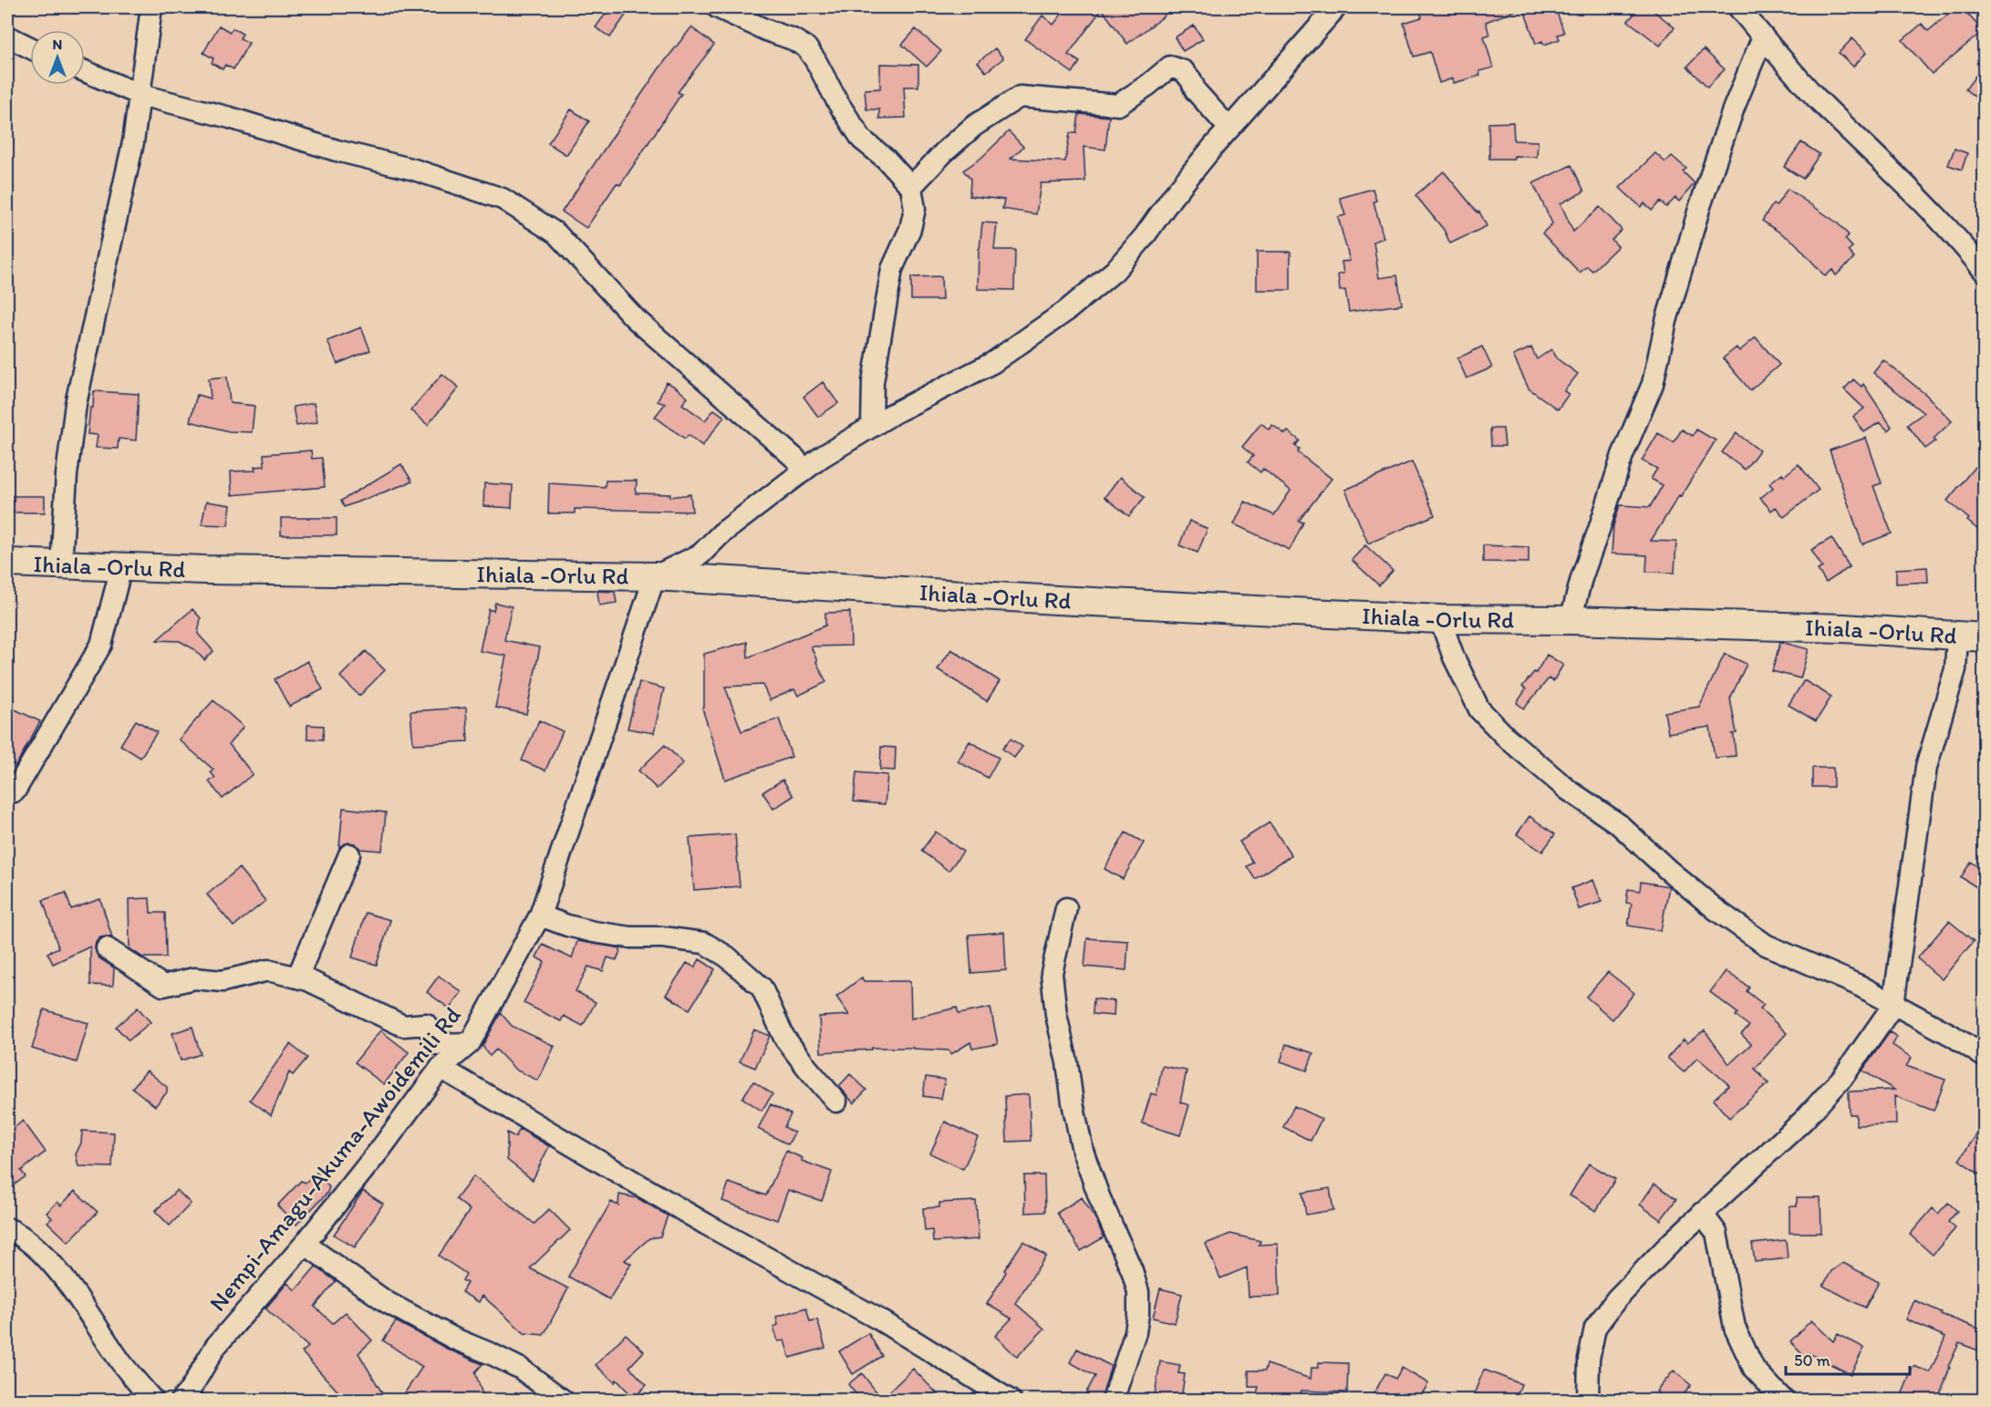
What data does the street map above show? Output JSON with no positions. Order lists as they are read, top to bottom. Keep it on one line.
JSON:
{"streets":{"main road":["Ihiala -Orlu Rd"],"street":["Nempi-Amagu-Akuma-Awoidemili Rd"]},"crossings":[["Ihiala -Orlu Rd","Nempi-Amagu-Akuma-Awoidemili Rd"]],"scale_bar":"50 m","north":"top"}
